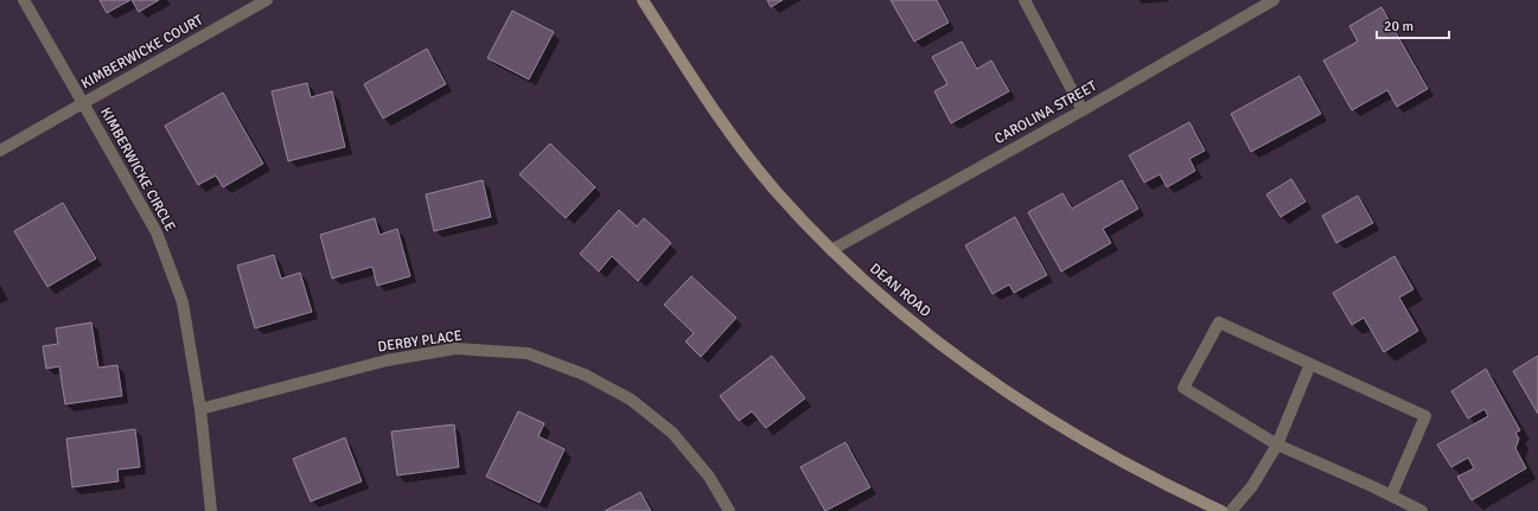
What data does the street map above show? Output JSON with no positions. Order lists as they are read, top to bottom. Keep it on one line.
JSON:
{"streets":{"main road":["DEAN ROAD"],"street":["KIMBERWICKE COURT","CAROLINA STREET","KIMBERWICKE CIRCLE","DERBY PLACE"]},"crossings":[["KIMBERWICKE COURT","KIMBERWICKE CIRCLE"],["CAROLINA STREET","DEAN ROAD"],["KIMBERWICKE CIRCLE","DERBY PLACE"]],"scale_bar":"20 m"}
